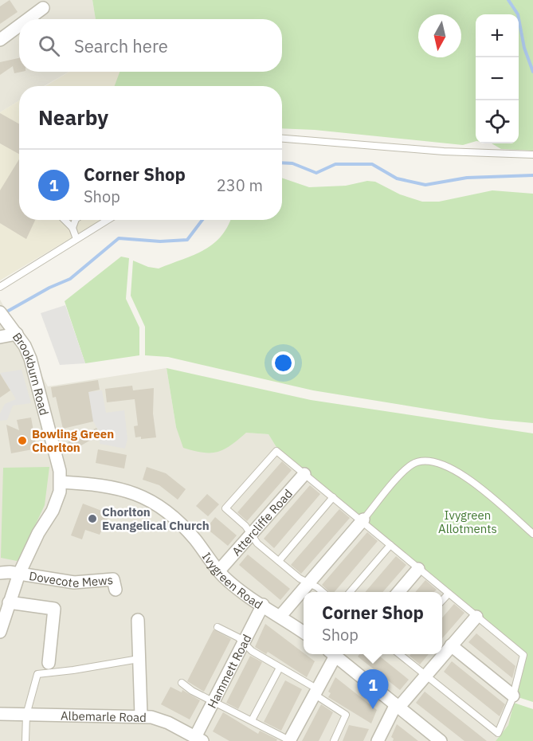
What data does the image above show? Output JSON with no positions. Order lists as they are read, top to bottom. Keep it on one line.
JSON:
{"streets":{"street":["Brookburn Road","Attercliffe Road","Ivygreen Road","Dovecote Mews","Hammett Road","Albemarle Road"]},"crossings":[["Brookburn Road","Ivygreen Road"],["Brookburn Road","Dovecote Mews"],["Attercliffe Road","Ivygreen Road"],["Ivygreen Road","Hammett Road"],["Hammett Road","Albemarle Road"]],"parks":["Ivygreen Allotments"],"places":["Bowling Green Chorlton","Chorlton Evangelical Church"],"north":"bottom","page":{"map_buttons":["+","−"],"search":"Search here","heading":"Nearby","list":[{"mark":"1","name":"Corner Shop","note":"Shop","value":"230 m"}],"popup":["Corner Shop","Shop"],"pins":"1"}}
